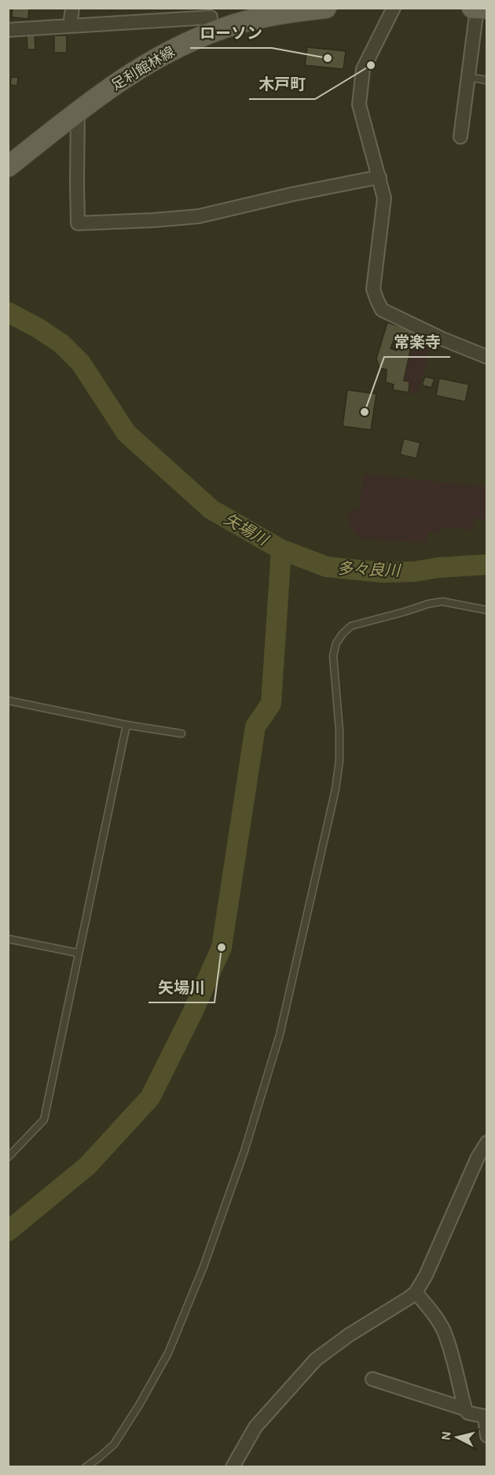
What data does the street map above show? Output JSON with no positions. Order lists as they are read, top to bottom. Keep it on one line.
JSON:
{"streets":{"main road":["足利館林線"]},"water":["矢場川","多々良川"],"places":["ローソン","木戸町","常楽寺","矢場川"],"north":"left"}
